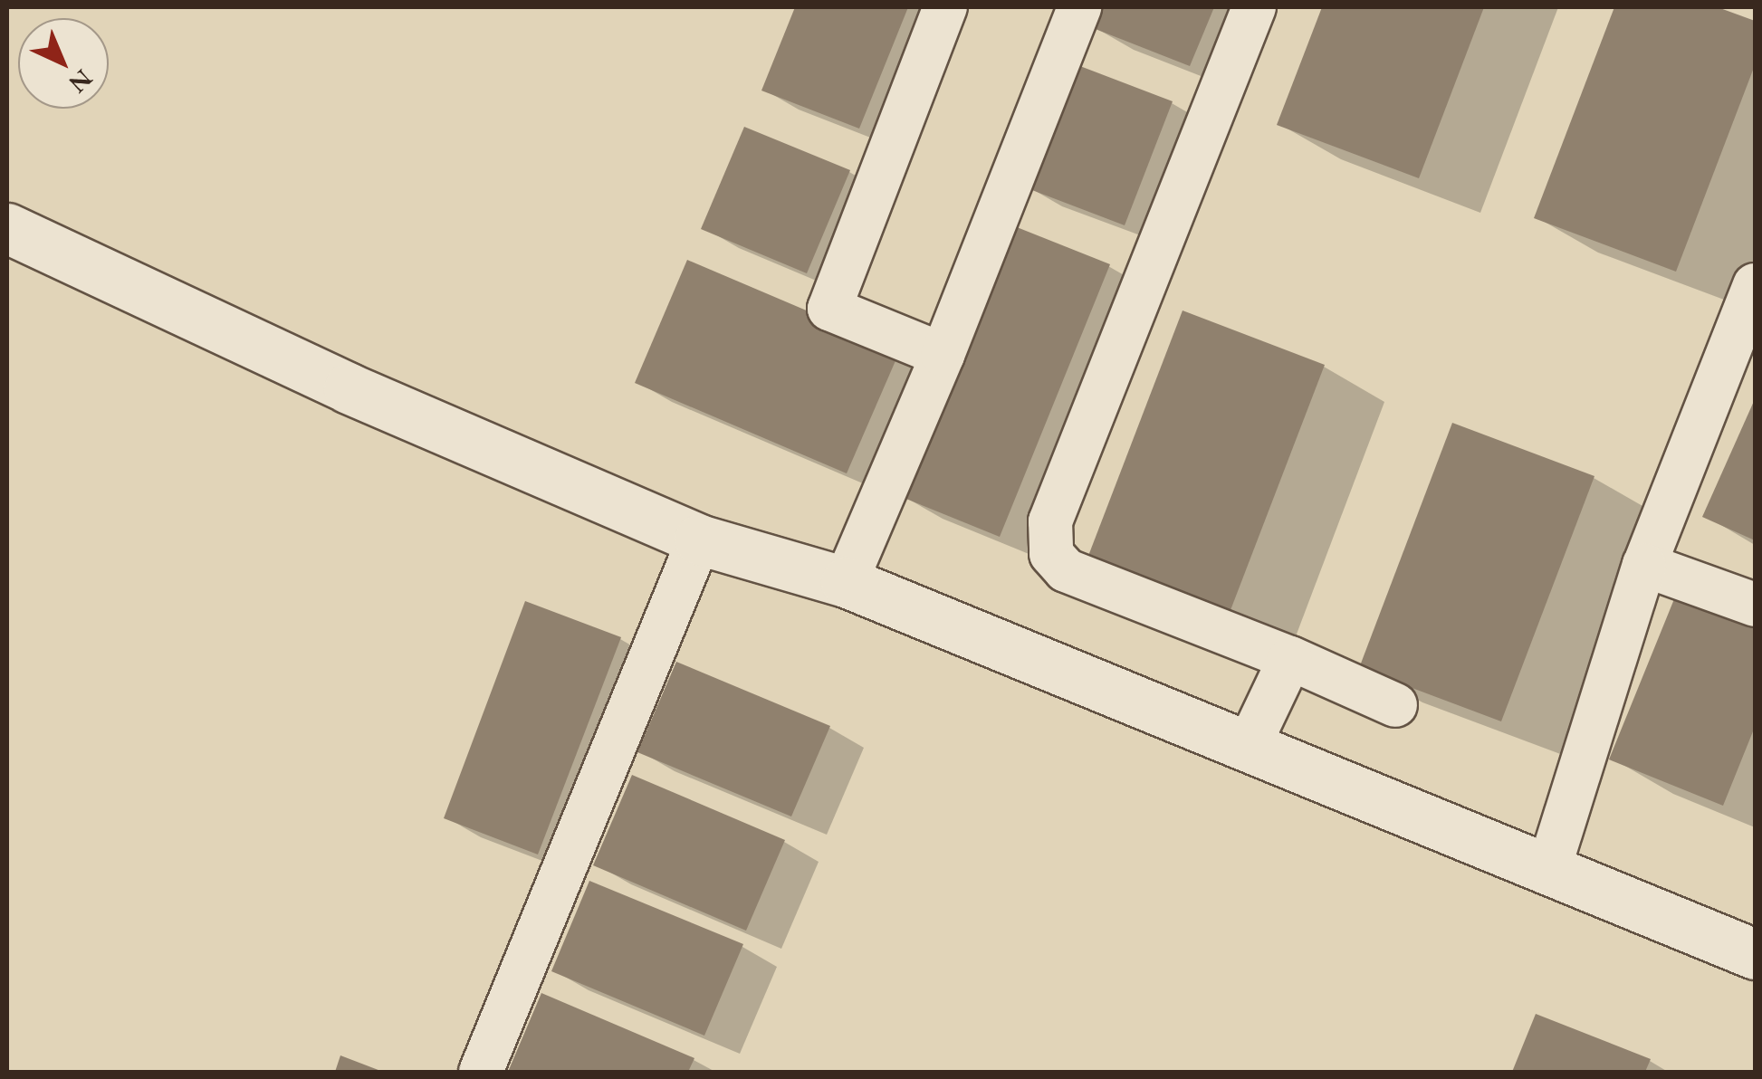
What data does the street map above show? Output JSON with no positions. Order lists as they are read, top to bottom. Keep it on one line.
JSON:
{"north":"bottom right"}
